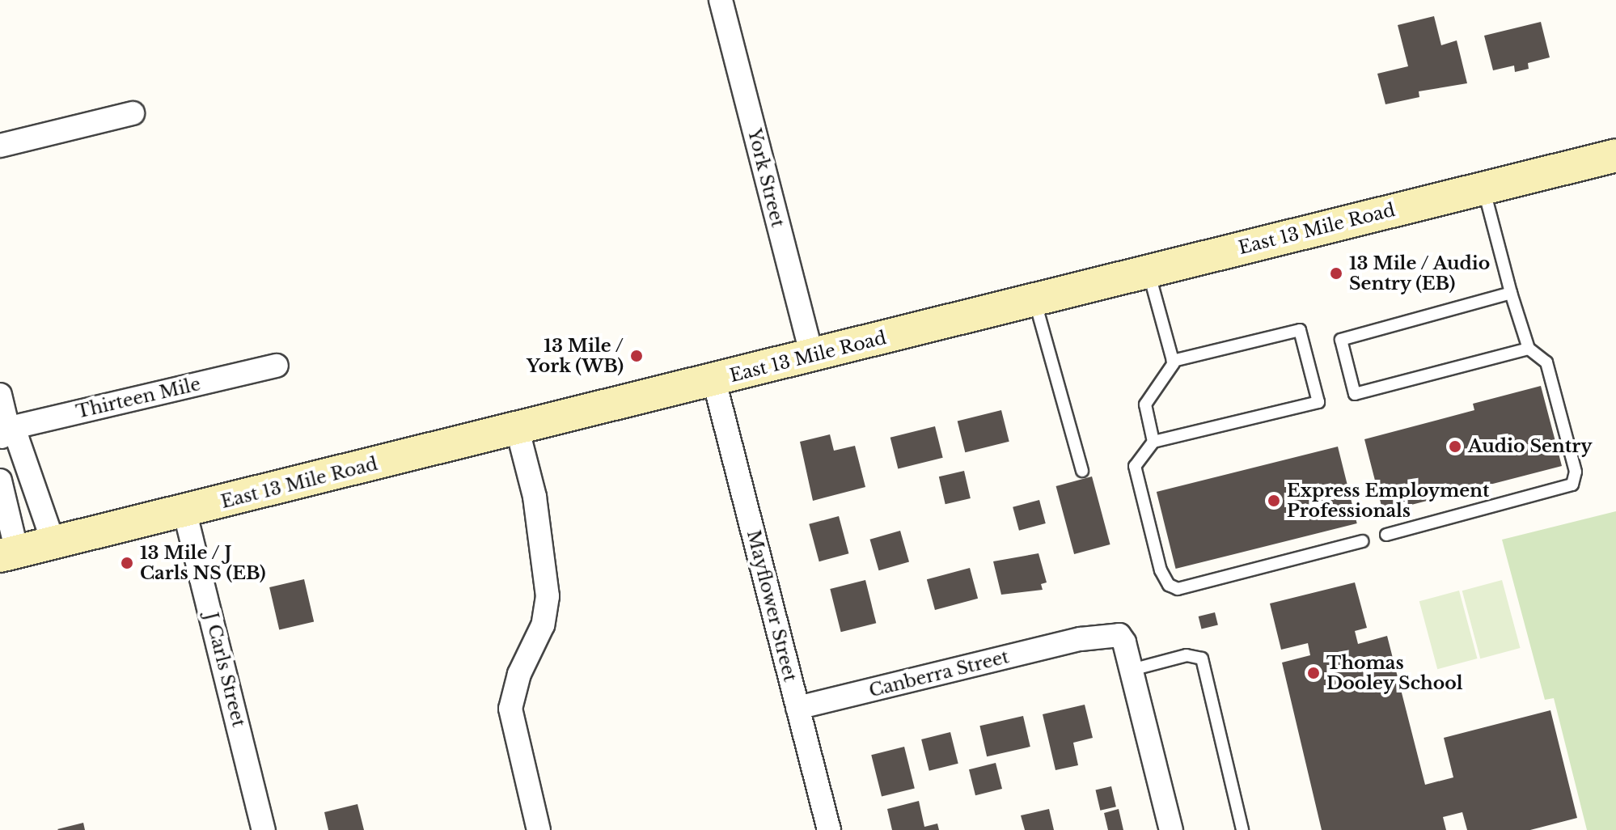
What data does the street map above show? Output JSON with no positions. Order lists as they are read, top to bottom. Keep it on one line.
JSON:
{"streets":{"main road":["East 13 Mile Road"],"street":["York Street","Thirteen Mile","Mayflower Street","J Carls Street","Canberra Street"]},"crossings":[["York Street","East 13 Mile Road"],["East 13 Mile Road","Mayflower Street"],["East 13 Mile Road","J Carls Street"],["Mayflower Street","Canberra Street"]],"places":["13 Mile / Audio Sentry (EB)","13 Mile / York (WB)","Audio Sentry","Express Employment Professionals","13 Mile / J Carls NS (EB)","Thomas Dooley School"]}
